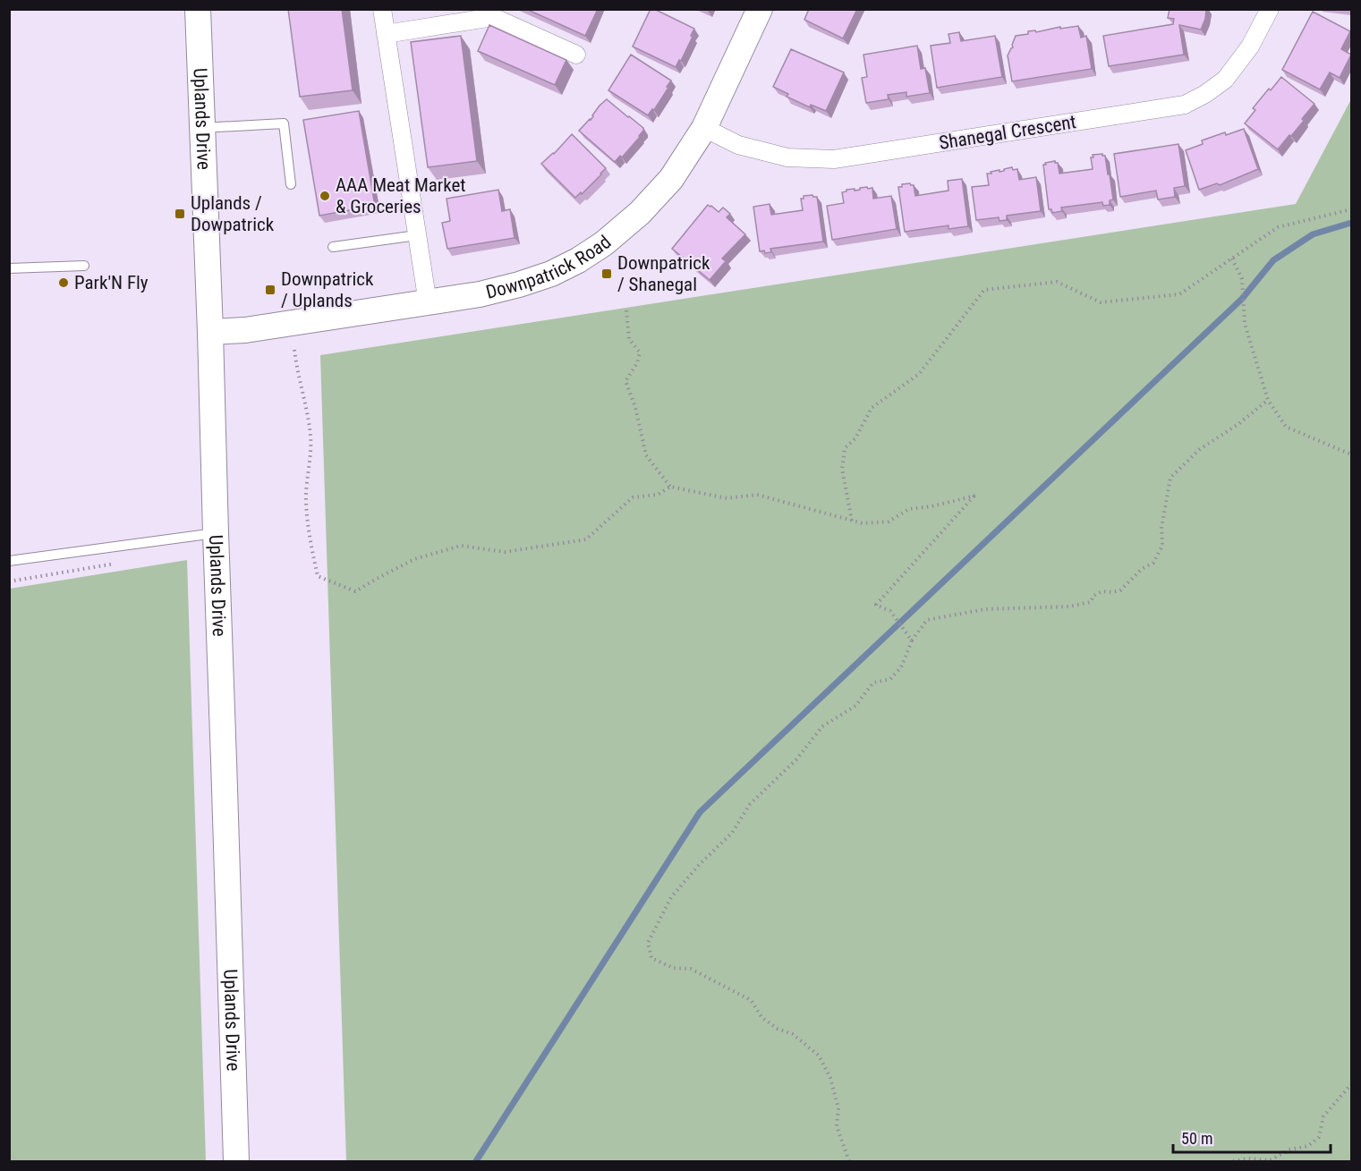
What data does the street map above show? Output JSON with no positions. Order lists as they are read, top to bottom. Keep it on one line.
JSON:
{"streets":{"main road":["Uplands Drive","Downpatrick Road"],"street":["Shanegal Crescent"]},"crossings":[["Uplands Drive","Downpatrick Road"],["Shanegal Crescent","Downpatrick Road"]],"places":{"other":["AAA Meat Market & Groceries","Park'N Fly"],"transit":["Uplands / Dowpatrick","Downpatrick / Shanegal","Downpatrick / Uplands"]},"scale_bar":"50 m"}
